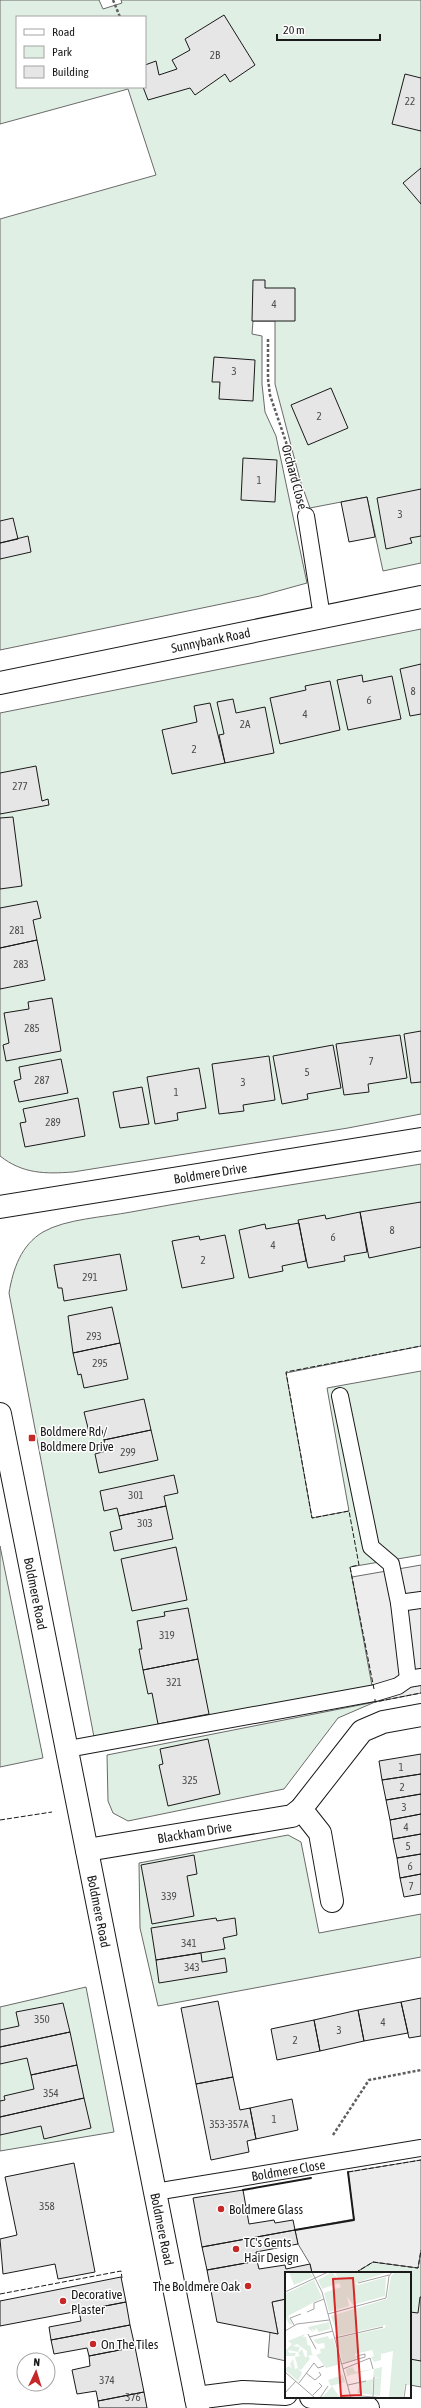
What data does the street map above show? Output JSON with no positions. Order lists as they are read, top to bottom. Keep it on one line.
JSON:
{"streets":{"street":["Sunnybank Road","Boldmere Drive","Boldmere Road","Blackham Drive"],"lane":["Orchard Close","Boldmere Close"]},"crossings":[["Orchard Close","Sunnybank Road"],["Boldmere Road","Blackham Drive"],["Boldmere Road","Boldmere Close"]],"places":{"transit":["Boldmere Rd / Boldmere Drive"],"other":["Boldmere Glass","TC's Gents Hair Design","The Boldmere Oak","Decorative Plaster","On The Tiles"]},"house_numbers":["2B","22","4","3","2","1","3","8","6","4","2A","2","277","281","283","285","7","5","287","3","1","289","8","6","4","2","291","293","295","299","301","303","319","321","1","325","2","3","4","5","6","7","339","341","343","350","4","3","2","354","1","353-357A","358","374","376"],"legend":["Road","Park","Building"],"scale_bar":"20 m","north":"top"}
